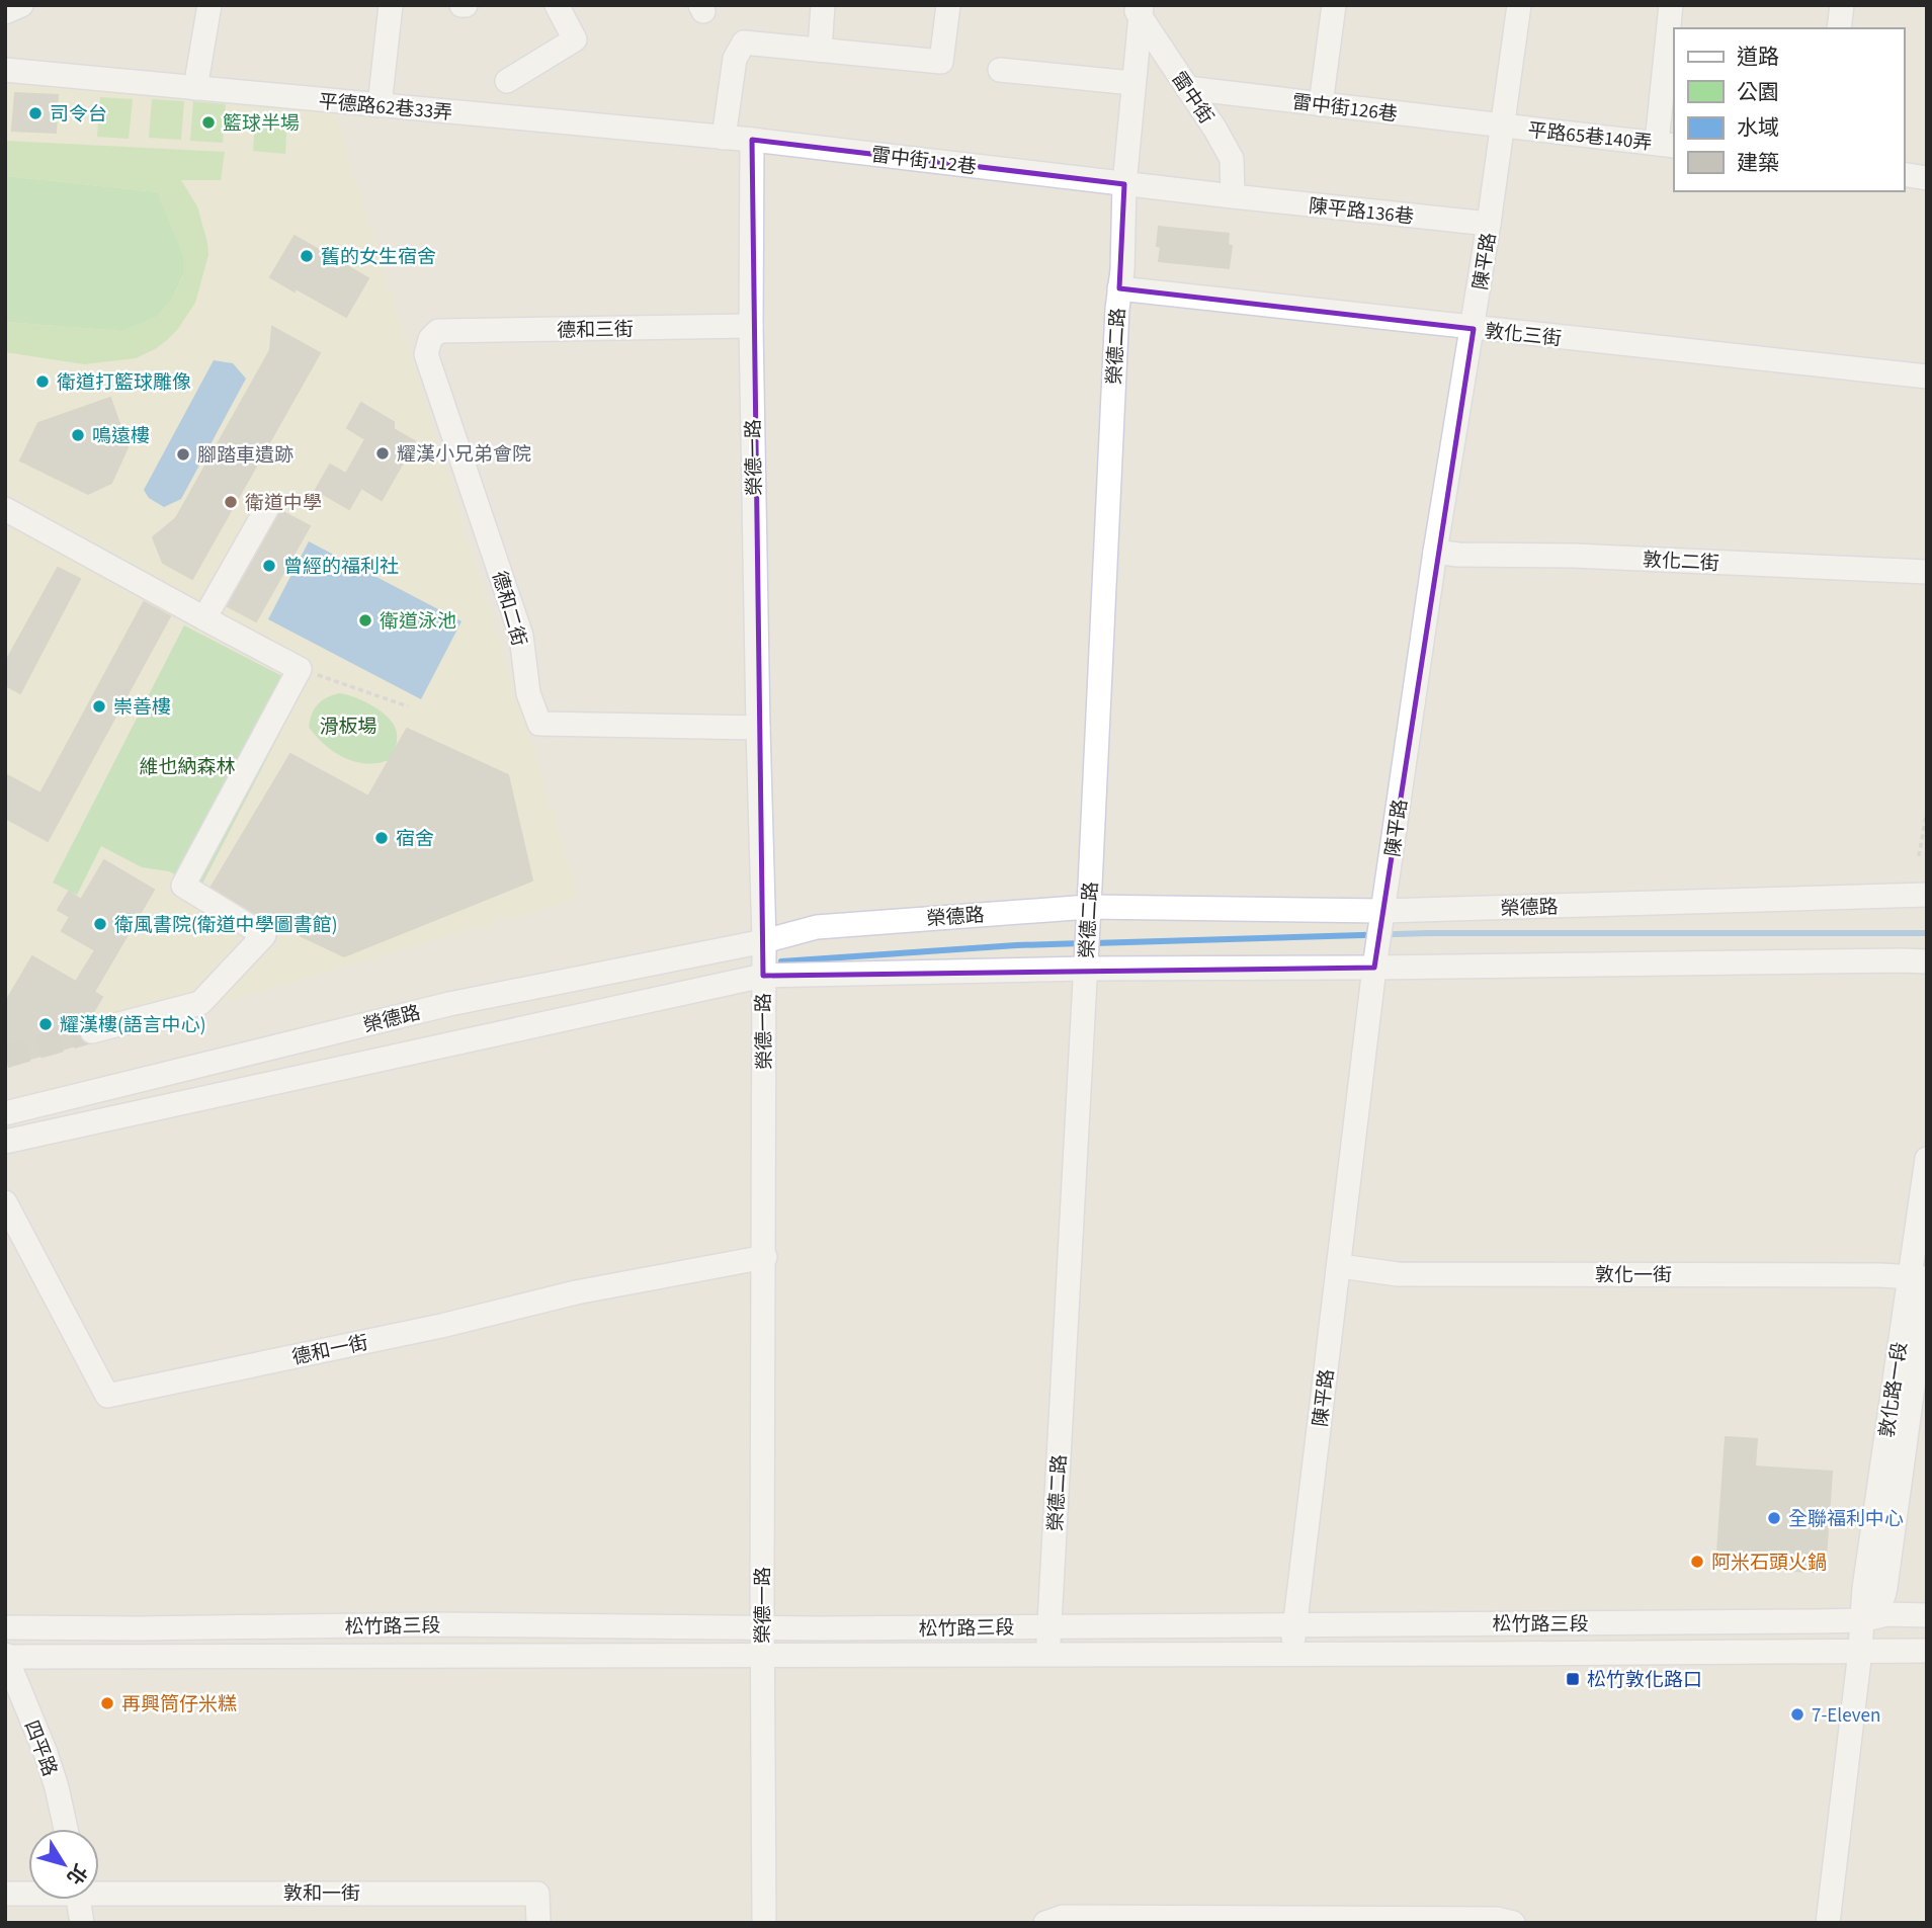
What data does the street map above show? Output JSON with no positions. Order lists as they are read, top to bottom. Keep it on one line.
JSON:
{"streets":{"street":["雷中街","平德路62巷33弄","雷中街126巷","平路65巷140弄","雷中街112巷","陳平路136巷","陳平路","德和三街","敦化三街","榮德二路","榮德一路","敦化二街","德和二街","榮德路","敦化一街","德和一街","敦化路一段","松竹路三段","四平路","敦和一街"]},"crossings":[["雷中街","雷中街126巷"],["雷中街","雷中街112巷"],["雷中街","陳平路136巷"],["平德路62巷33弄","雷中街112巷"],["雷中街126巷","平路65巷140弄"],["雷中街126巷","陳平路"],["平路65巷140弄","陳平路"],["雷中街112巷","陳平路136巷"],["雷中街112巷","榮德二路"],["雷中街112巷","榮德一路"],["陳平路136巷","陳平路"],["陳平路","敦化三街"],["陳平路","敦化二街"],["陳平路","榮德路"],["陳平路","敦化一街"],["陳平路","松竹路三段"],["德和三街","榮德一路"],["德和三街","德和二街"],["敦化三街","榮德二路"],["榮德二路","榮德路"],["榮德二路","松竹路三段"],["榮德一路","德和二街"],["榮德一路","榮德路"],["榮德一路","德和一街"],["榮德一路","松竹路三段"],["敦化一街","敦化路一段"],["敦化路一段","松竹路三段"],["松竹路三段","四平路"]],"parks":["滑板場","維也納森林"],"places":{"other":["司令台","籃球半場","舊的女生宿舍","衛道打籃球雕像","鳴遠樓","耀漢小兄弟會院","腳踏車遺跡","衛道中學","曾經的福利社","衛道泳池","崇善樓","宿舍","衛風書院(衛道中學圖書館)","耀漢樓(語言中心)","全聯福利中心","阿米石頭火鍋","再興筒仔米糕","7-Eleven"],"transit":["松竹敦化路口"]},"legend":["道路","公園","水域","建築"],"north":"bottom right"}
